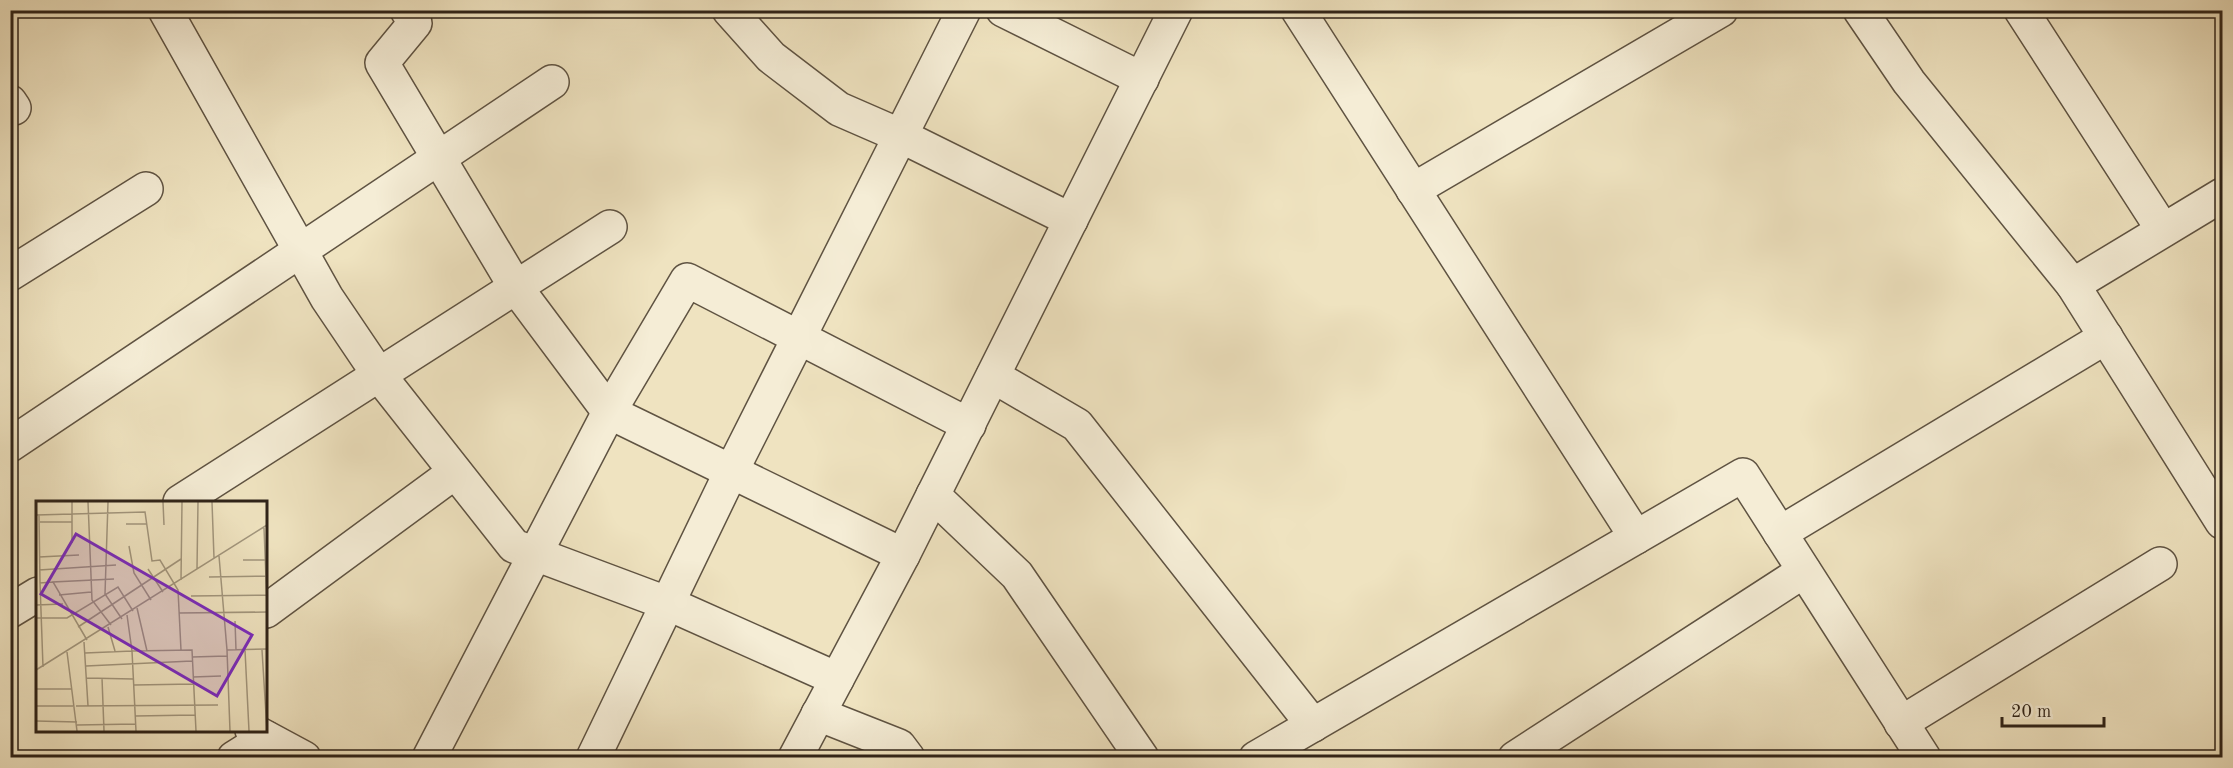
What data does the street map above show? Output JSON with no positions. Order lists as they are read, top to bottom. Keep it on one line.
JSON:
{"scale_bar":"20 m"}
